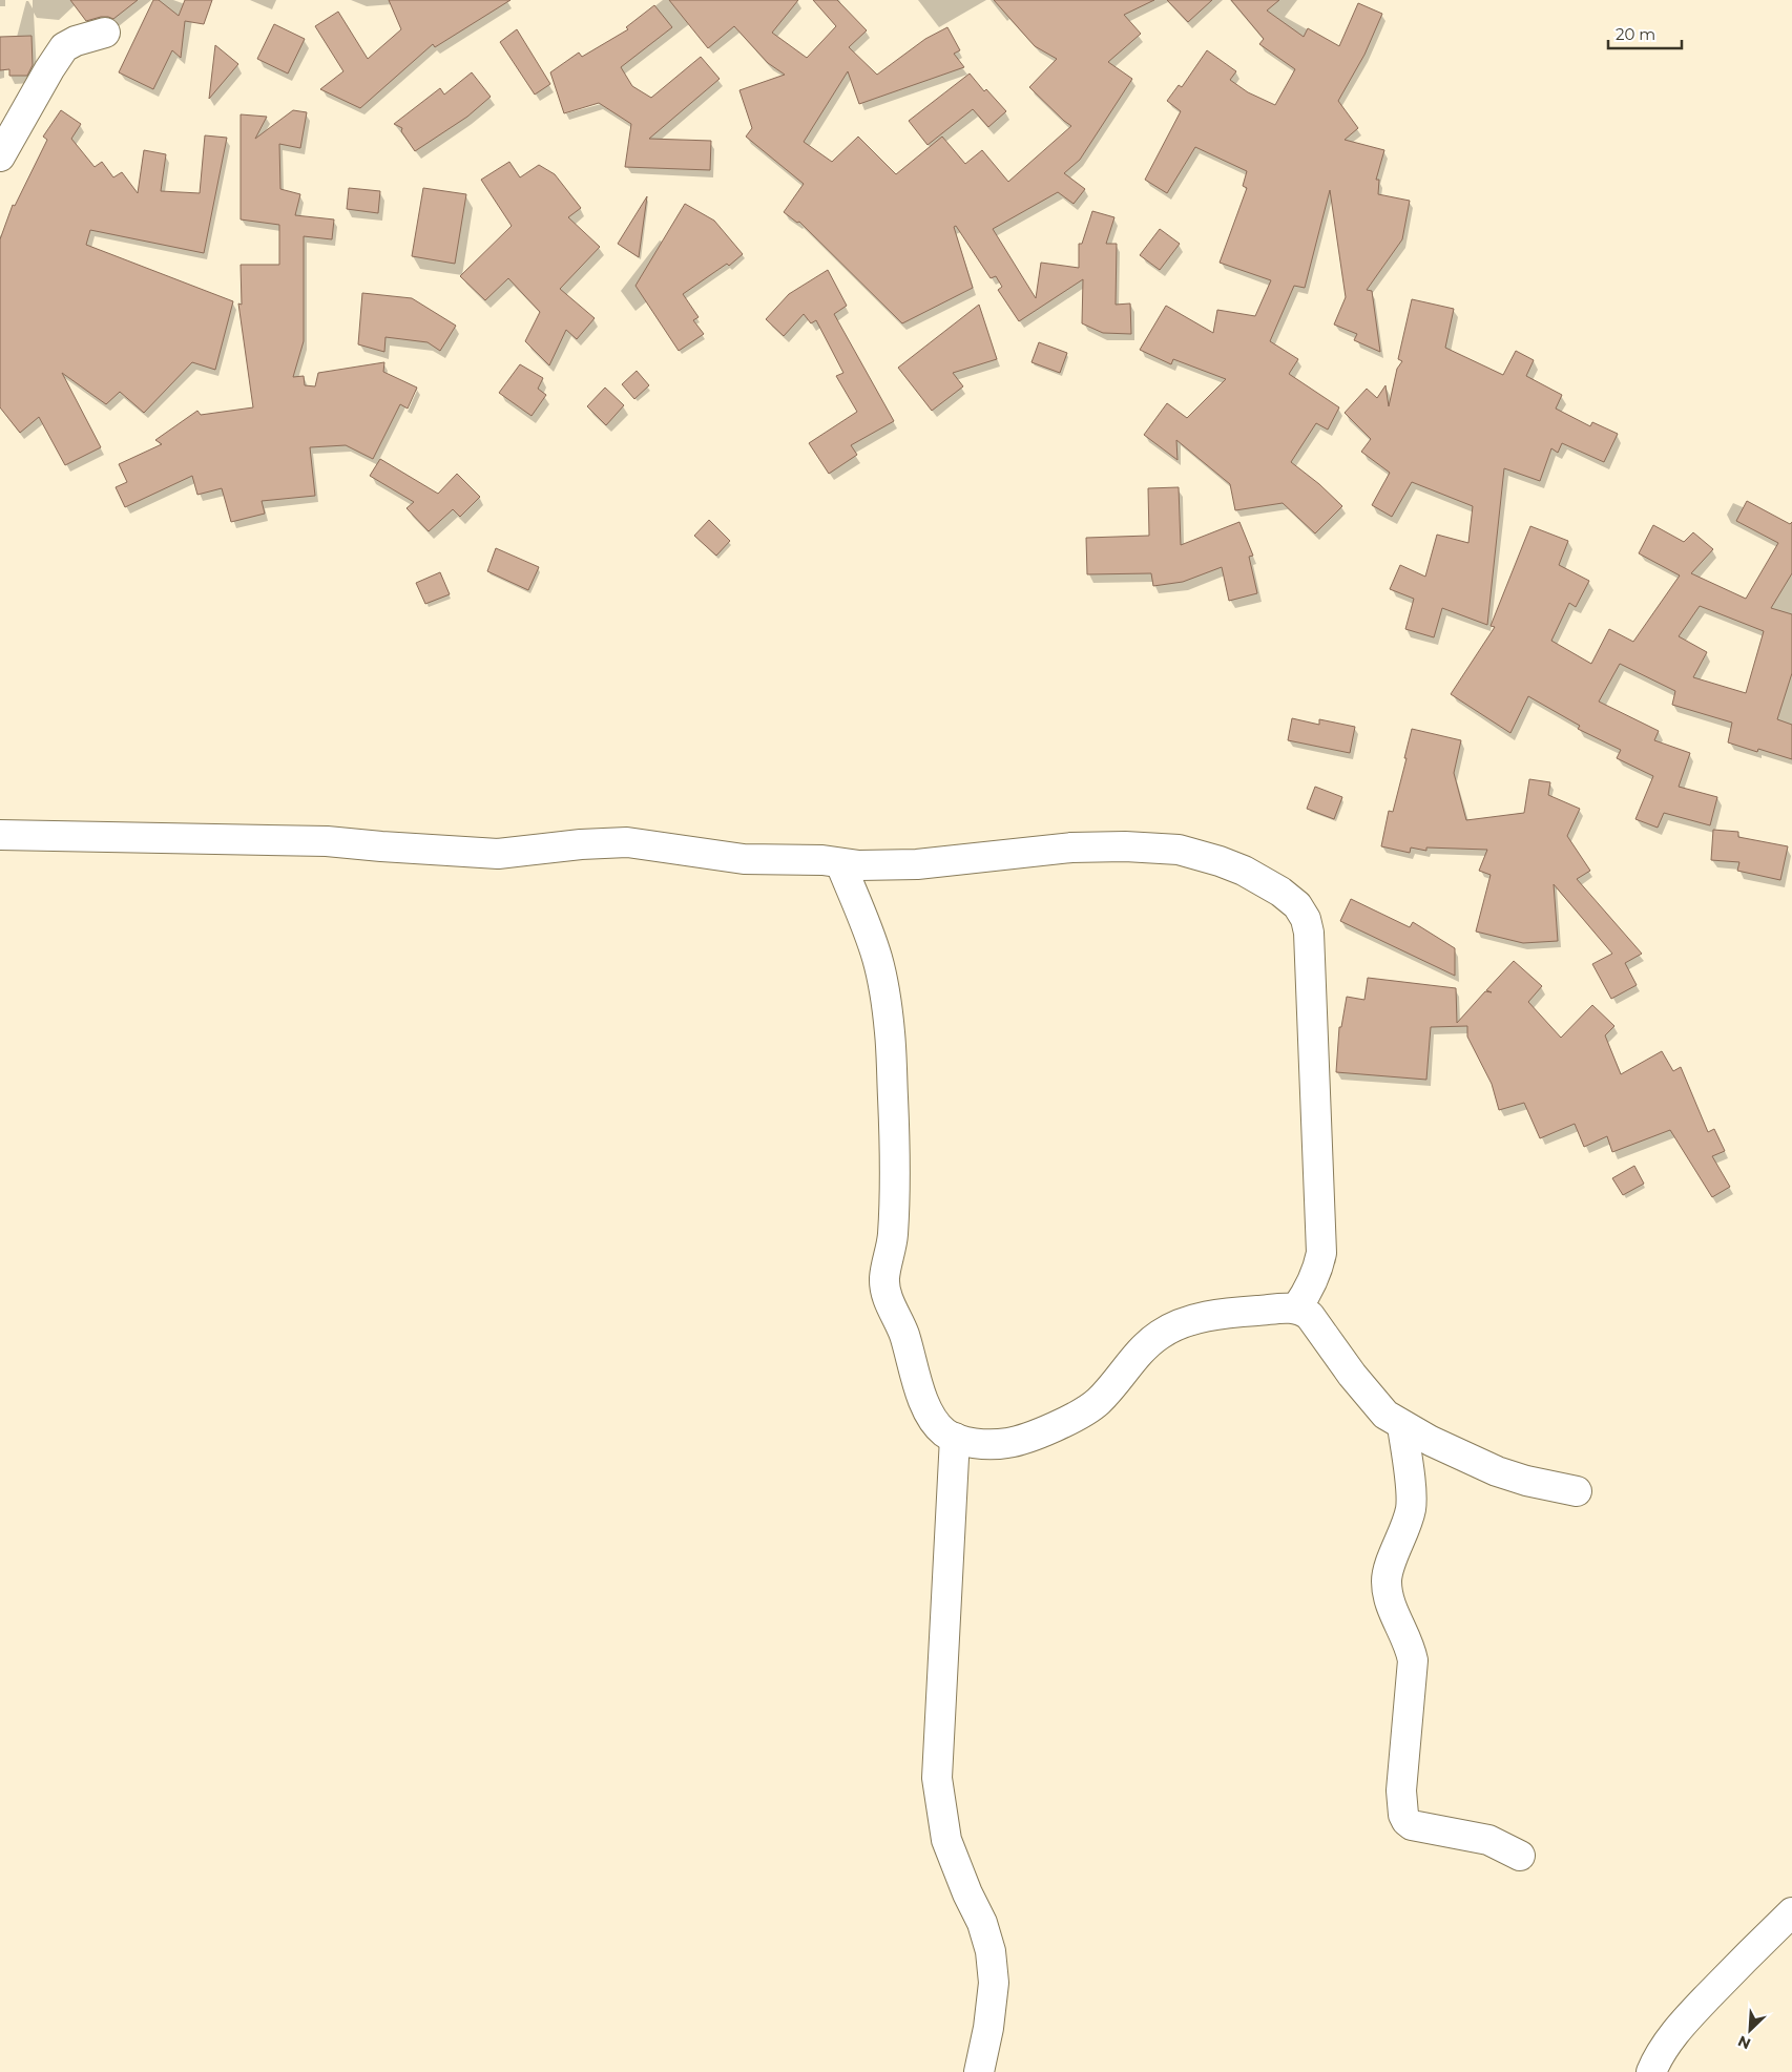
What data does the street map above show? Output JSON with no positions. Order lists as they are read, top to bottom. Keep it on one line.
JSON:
{"scale_bar":"20 m","north":"bottom left"}
